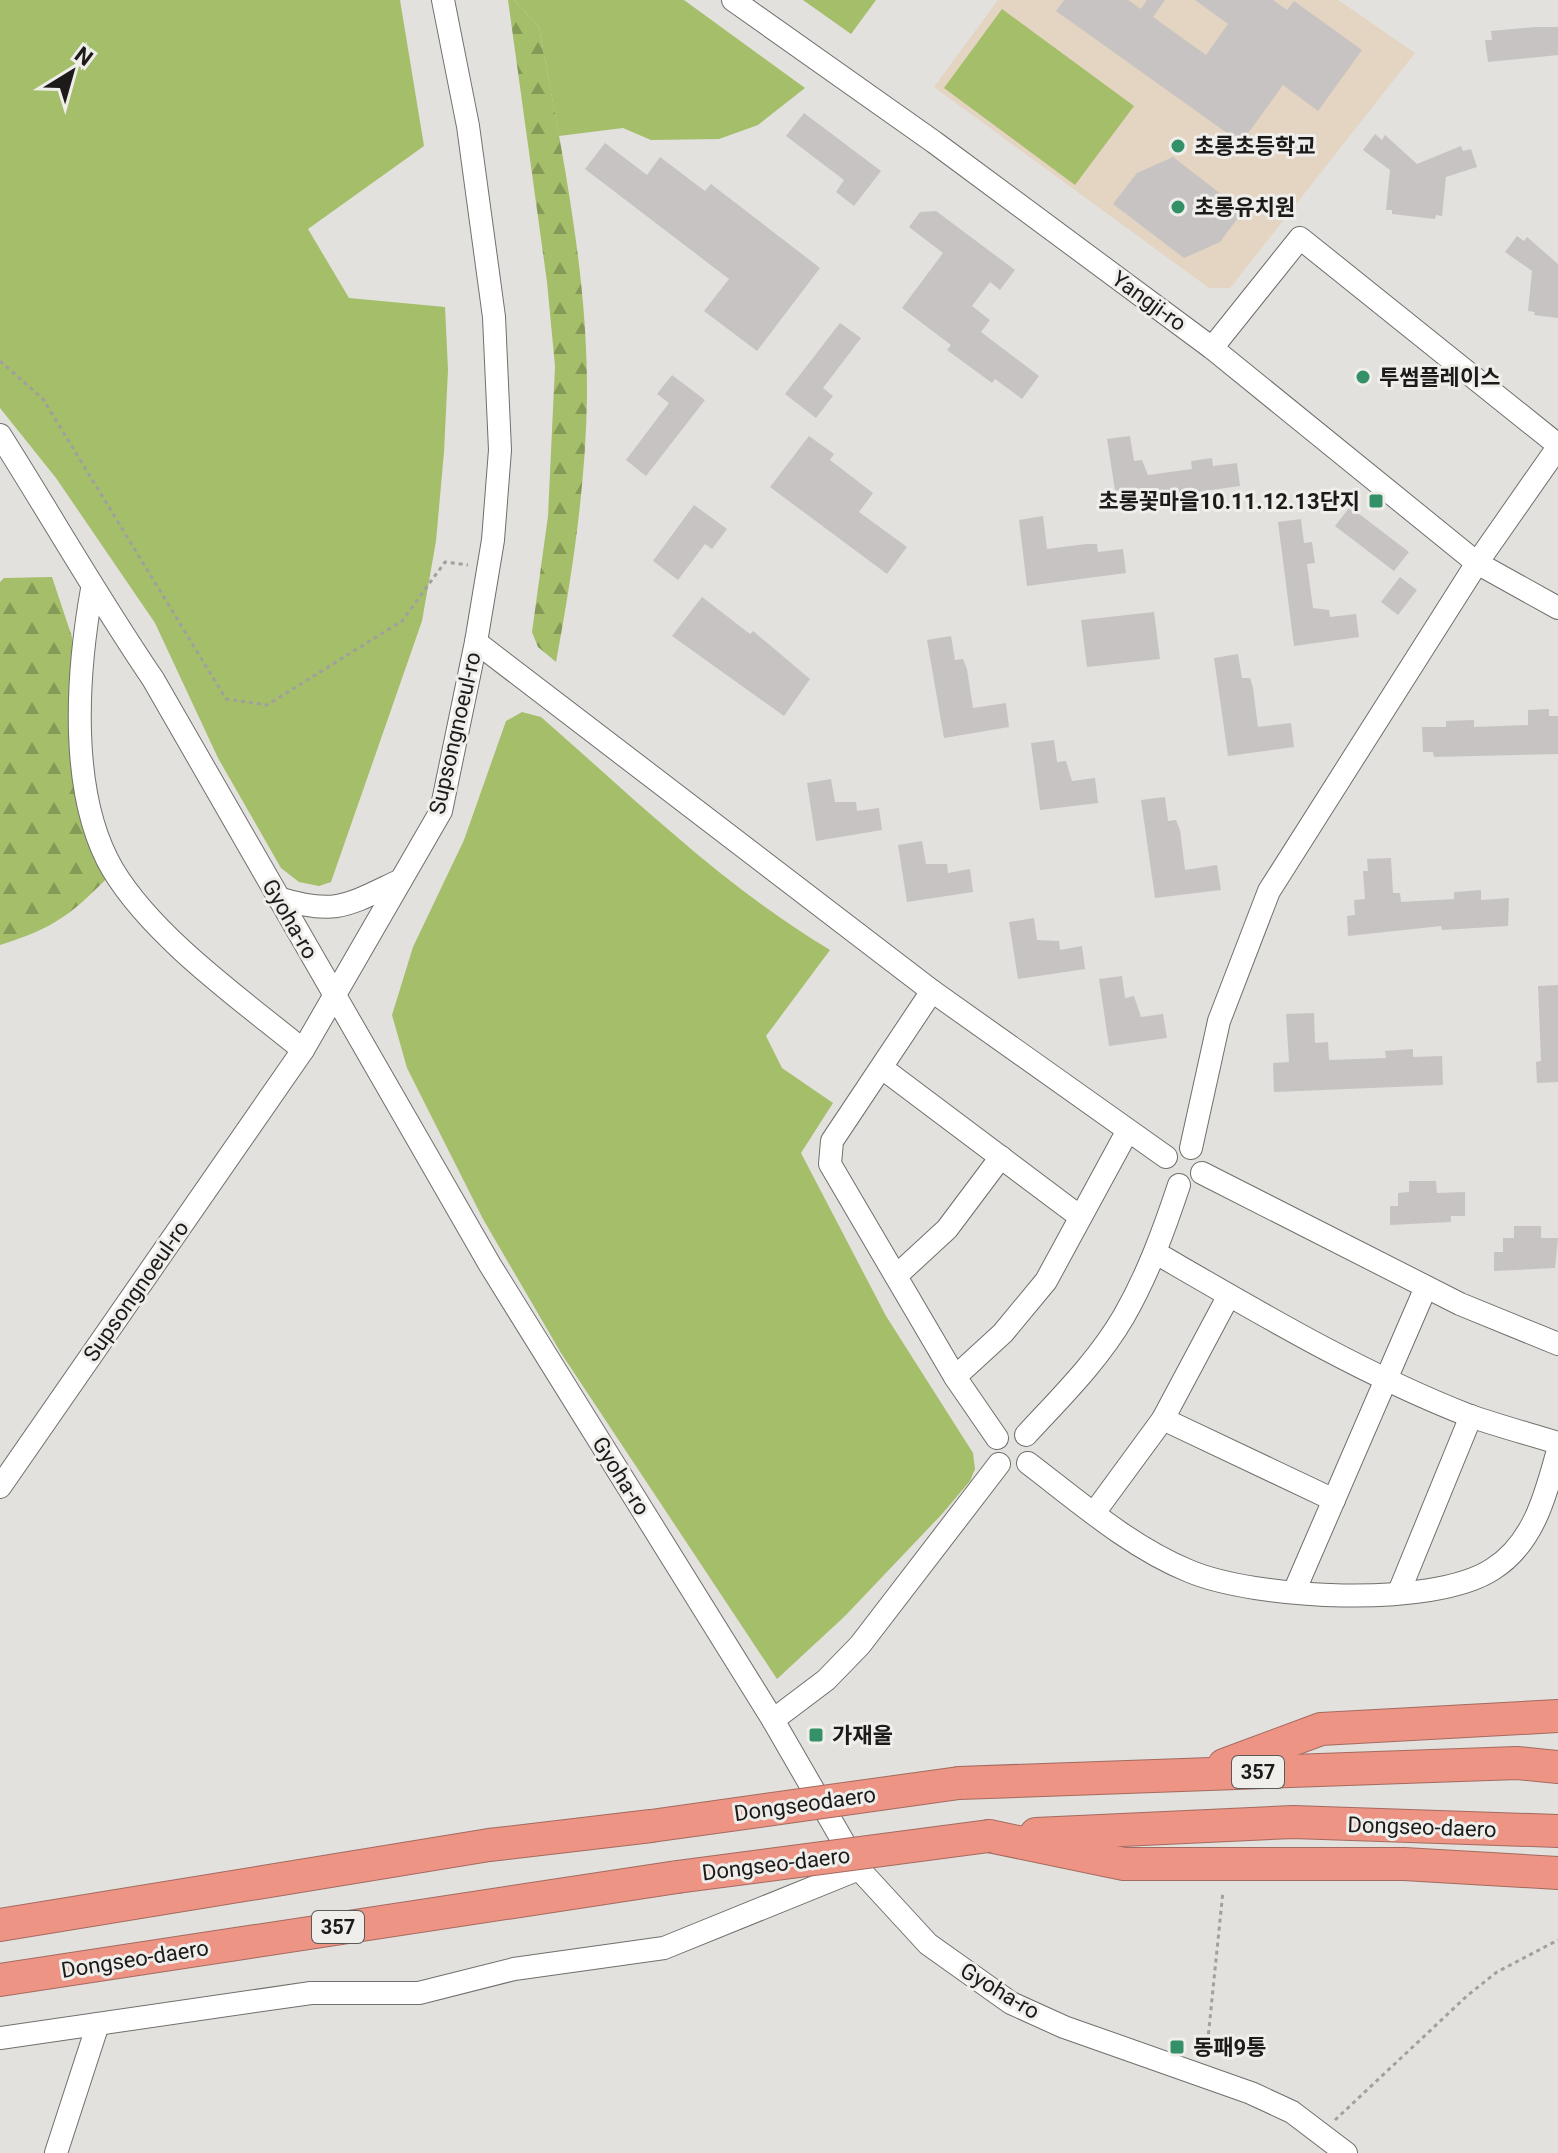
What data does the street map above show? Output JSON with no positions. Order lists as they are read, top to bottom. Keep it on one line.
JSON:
{"streets":{"highway":["357","Dongseodaero","Dongseo-daero"],"street":["Yangji-ro","Supsongnoeul-ro","Gyoha-ro"]},"crossings":[["Supsongnoeul-ro","Gyoha-ro"],["357","Dongseodaero"]],"places":{"other":["초롱초등학교","초롱유치원","투썸플레이스"],"transit":["초롱꽃마을10.11.12.13단지","가재울","동패9통"]},"north":"top right"}
